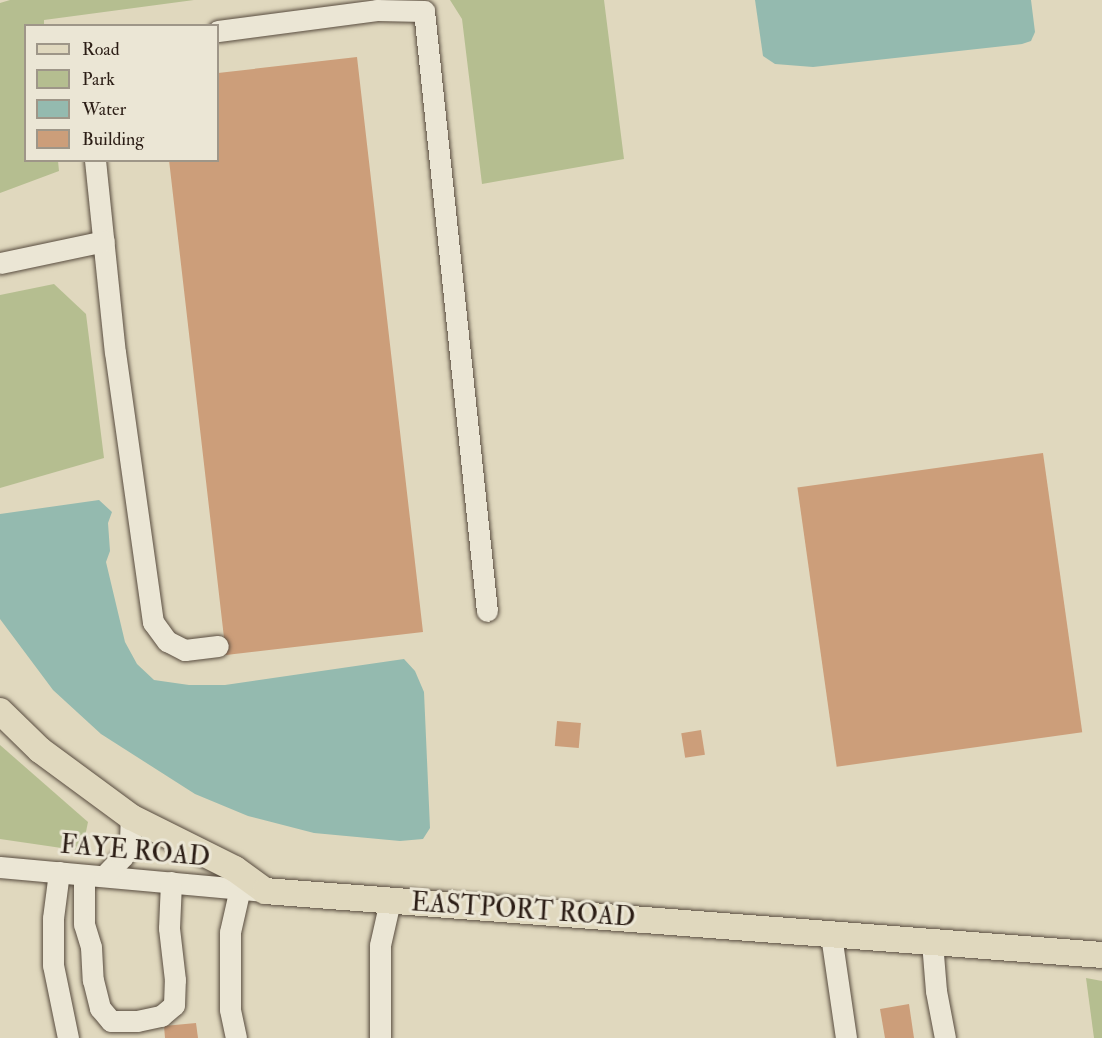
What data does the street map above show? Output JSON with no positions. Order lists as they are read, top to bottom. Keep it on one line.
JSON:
{"streets":{"main road":["EASTPORT ROAD"],"street":["FAYE ROAD"]},"crossings":[["FAYE ROAD","EASTPORT ROAD"]],"legend":["Road","Park","Water","Building"]}
